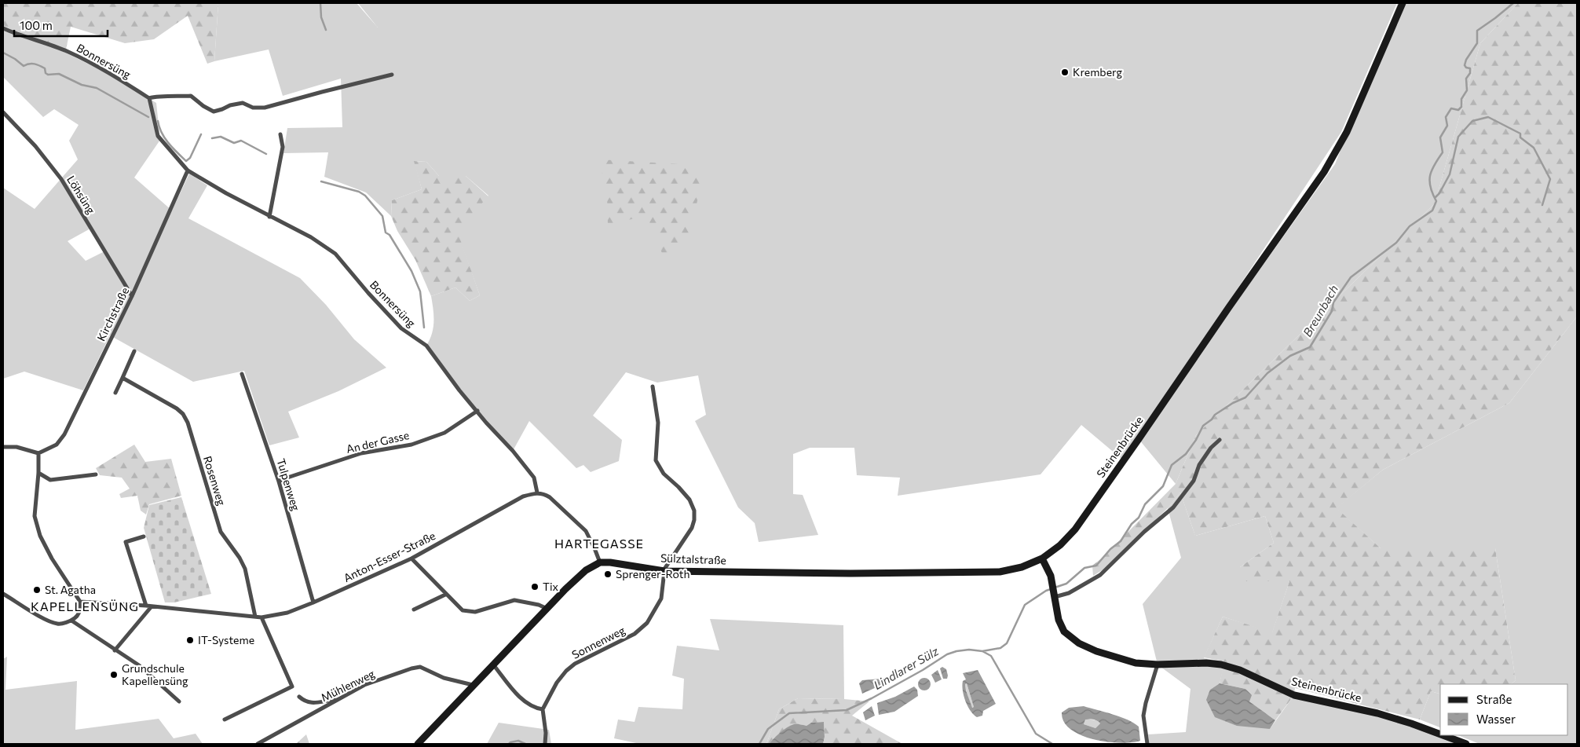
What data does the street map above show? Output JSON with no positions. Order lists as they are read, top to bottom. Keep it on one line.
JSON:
{"streets":{"main road":["Steinenbrücke","Sülztalstraße"],"street":["Bonnersüng","Löhsüng","Kirchstraße","An der Gasse","Rosenweg","Tulpenweg","Anton-Esser-Straße","Sonnenweg","Mühlenweg"]},"crossings":[["Bonnersüng","Kirchstraße"],["Bonnersüng","An der Gasse"],["Bonnersüng","Anton-Esser-Straße"],["Löhsüng","Kirchstraße"],["An der Gasse","Tulpenweg"],["Steinenbrücke","Sülztalstraße"],["Rosenweg","Anton-Esser-Straße"],["Tulpenweg","Anton-Esser-Straße"],["Sülztalstraße","Sonnenweg"]],"districts":["HARTEGASSE","KAPELLENSÜNG"],"water":["Breunbach","Lindlarer Sülz"],"places":["Kremberg","Sprenger-Roth","Tix","St. Agatha","IT-Systeme","Grundschule Kapellensüng"],"legend":["Straße","Wasser"],"scale_bar":"100 m"}
